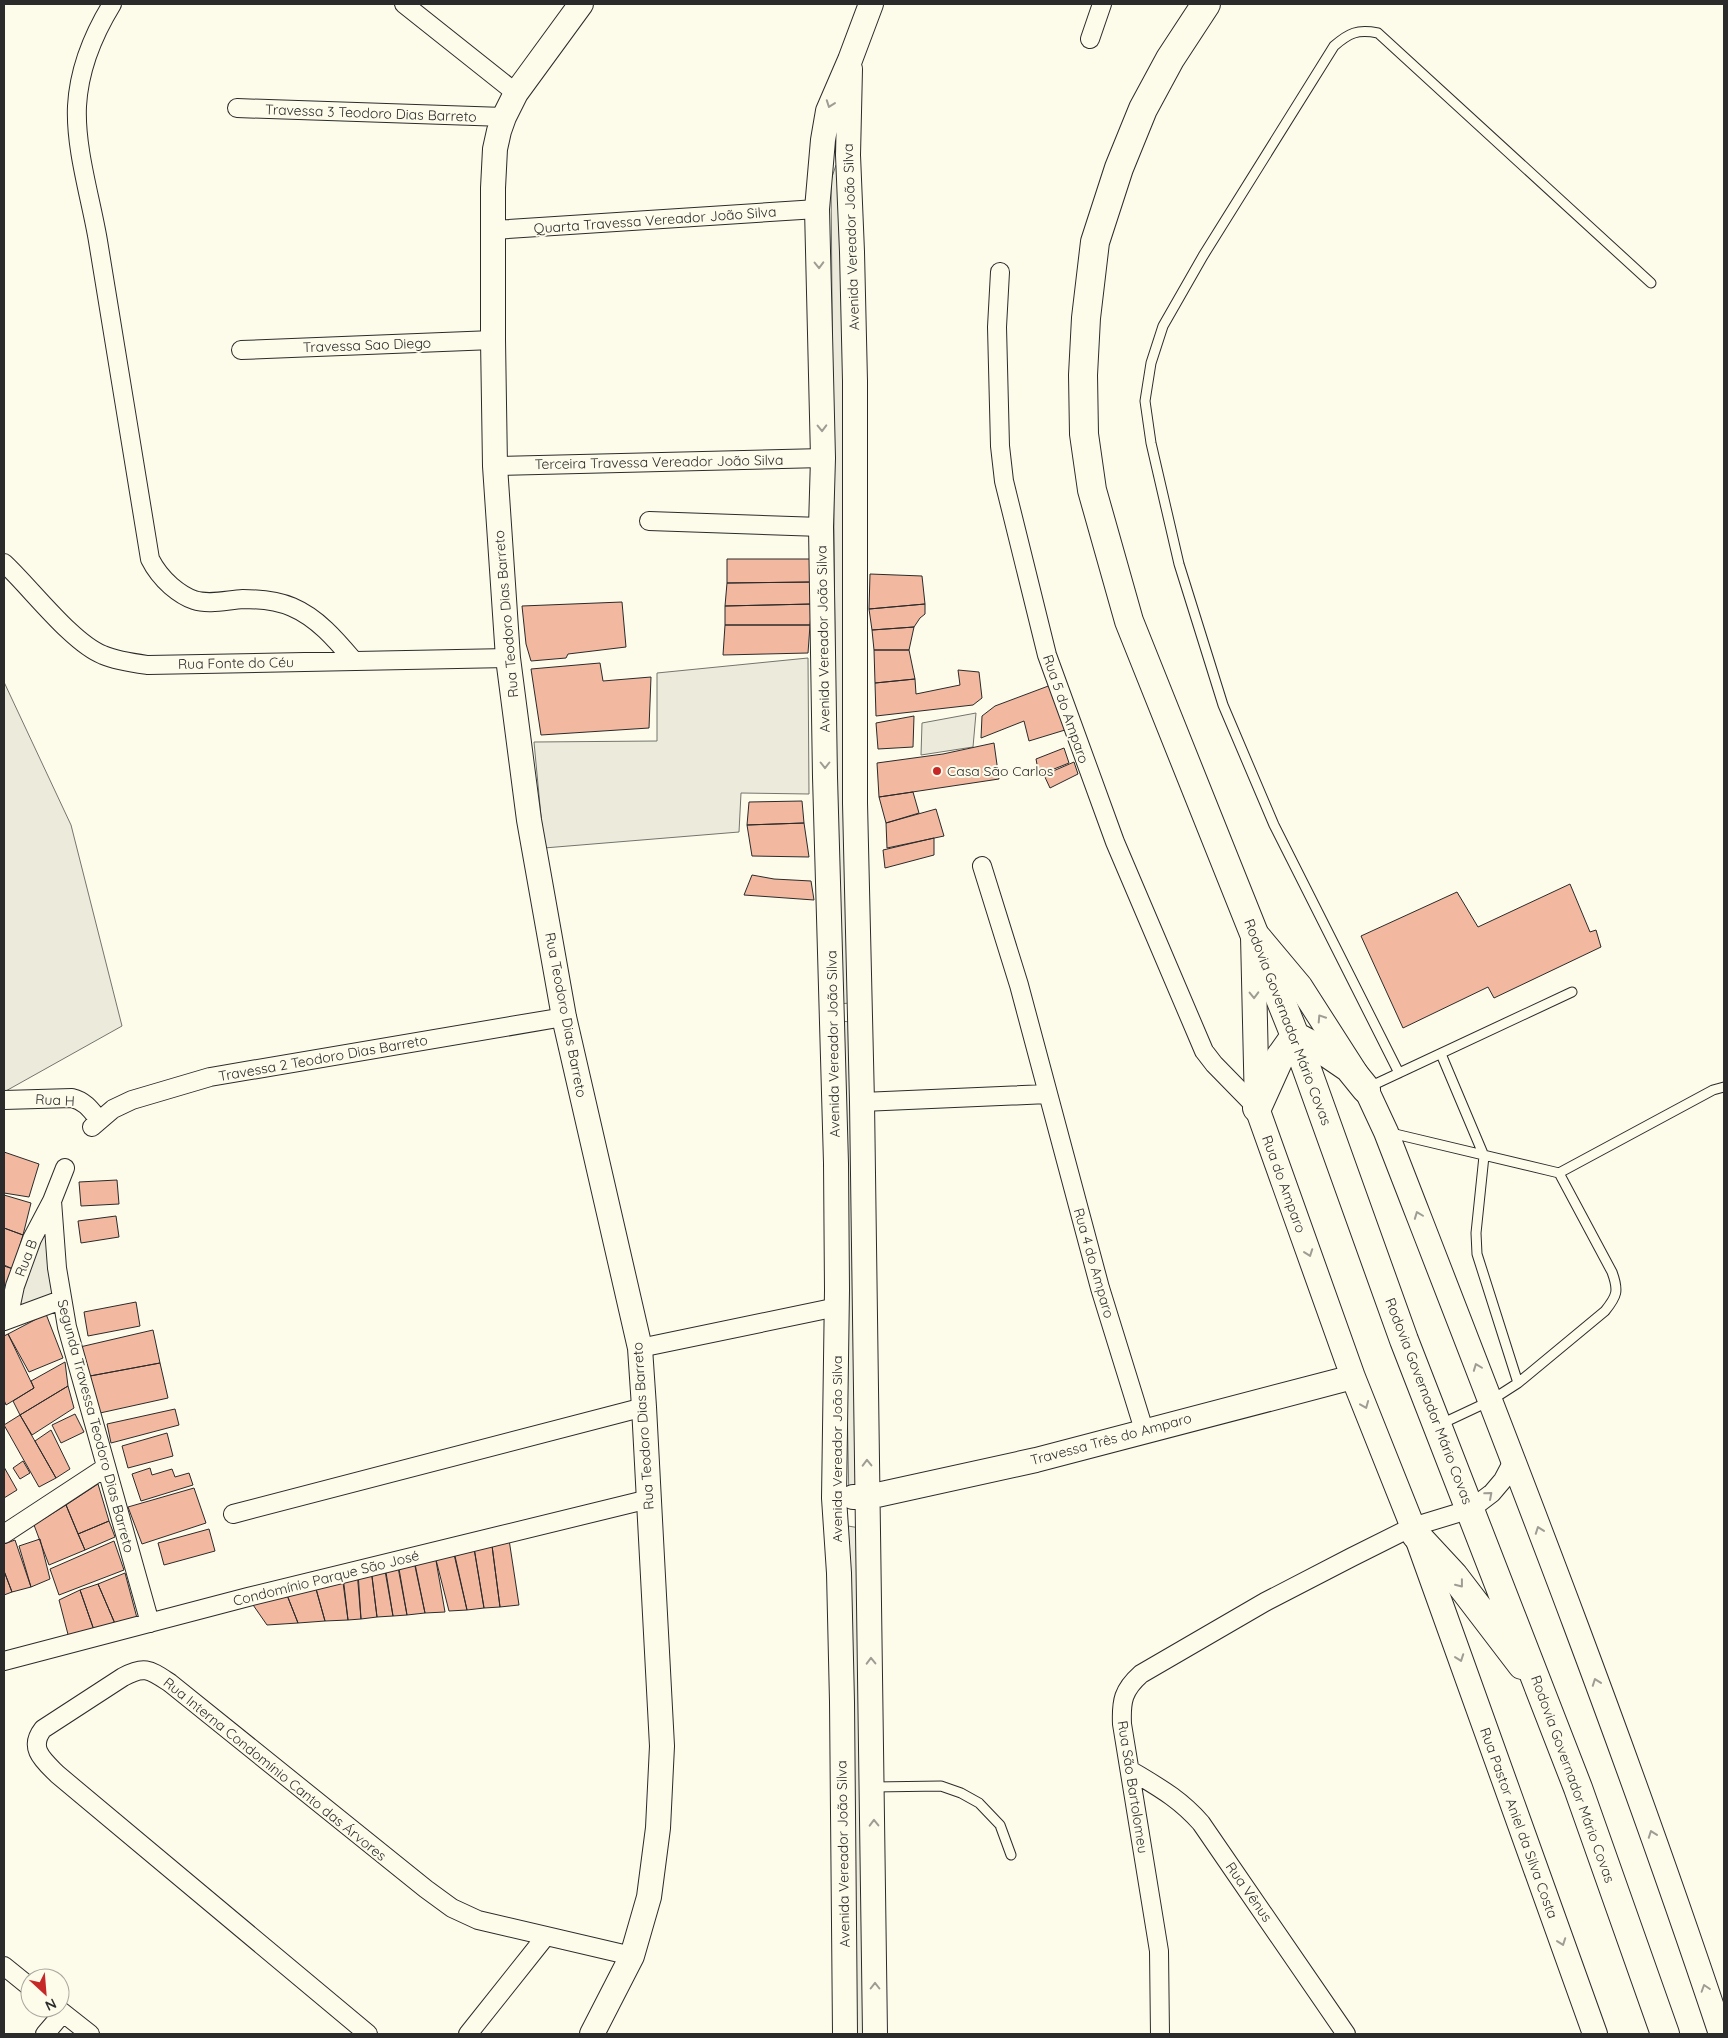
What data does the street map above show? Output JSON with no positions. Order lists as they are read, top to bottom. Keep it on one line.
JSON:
{"streets":{"highway":["Rodovia Governador Mário Covas"],"street":["Travessa 3 Teodoro Dias Barreto","Quarta Travessa Vereador João Silva","Avenida Vereador João Silva","Travessa Sao Diego","Terceira Travessa Vereador João Silva","Rua Teodoro Dias Barreto","Rua Fonte do Céu","Rua 5 do Amparo","Travessa 2 Teodoro Dias Barreto","Rua H","Rua do Amparo","Rua B","Rua 4 do Amparo","Segunda Travessa Teodoro Dias Barreto","Travessa Três do Amparo","Condomínio Parque São José","Rua Interna Condomínio Canto das Árvores","Rua São Bartolomeu","Rua Pastor Aniel da Silva Costa","Rua Vênus"]},"crossings":[["Travessa 3 Teodoro Dias Barreto","Rua Teodoro Dias Barreto"],["Quarta Travessa Vereador João Silva","Avenida Vereador João Silva"],["Quarta Travessa Vereador João Silva","Rua Teodoro Dias Barreto"],["Avenida Vereador João Silva","Terceira Travessa Vereador João Silva"],["Avenida Vereador João Silva","Travessa Três do Amparo"],["Travessa Sao Diego","Rua Teodoro Dias Barreto"],["Terceira Travessa Vereador João Silva","Rua Teodoro Dias Barreto"],["Rua Teodoro Dias Barreto","Rua Fonte do Céu"],["Rua Teodoro Dias Barreto","Travessa 2 Teodoro Dias Barreto"],["Rua Teodoro Dias Barreto","Condomínio Parque São José"],["Rua Teodoro Dias Barreto","Rua Interna Condomínio Canto das Árvores"],["Rua 5 do Amparo","Rua do Amparo"],["Rodovia Governador Mário Covas","Rua do Amparo"],["Rodovia Governador Mário Covas","Rua São Bartolomeu"],["Travessa 2 Teodoro Dias Barreto","Rua H"],["Rua do Amparo","Travessa Três do Amparo"],["Rua do Amparo","Rua São Bartolomeu"],["Rua do Amparo","Rua Pastor Aniel da Silva Costa"],["Rua B","Segunda Travessa Teodoro Dias Barreto"],["Rua 4 do Amparo","Travessa Três do Amparo"],["Segunda Travessa Teodoro Dias Barreto","Condomínio Parque São José"],["Rua São Bartolomeu","Rua Vênus"]],"places":["Casa São Carlos"],"north":"bottom right"}
